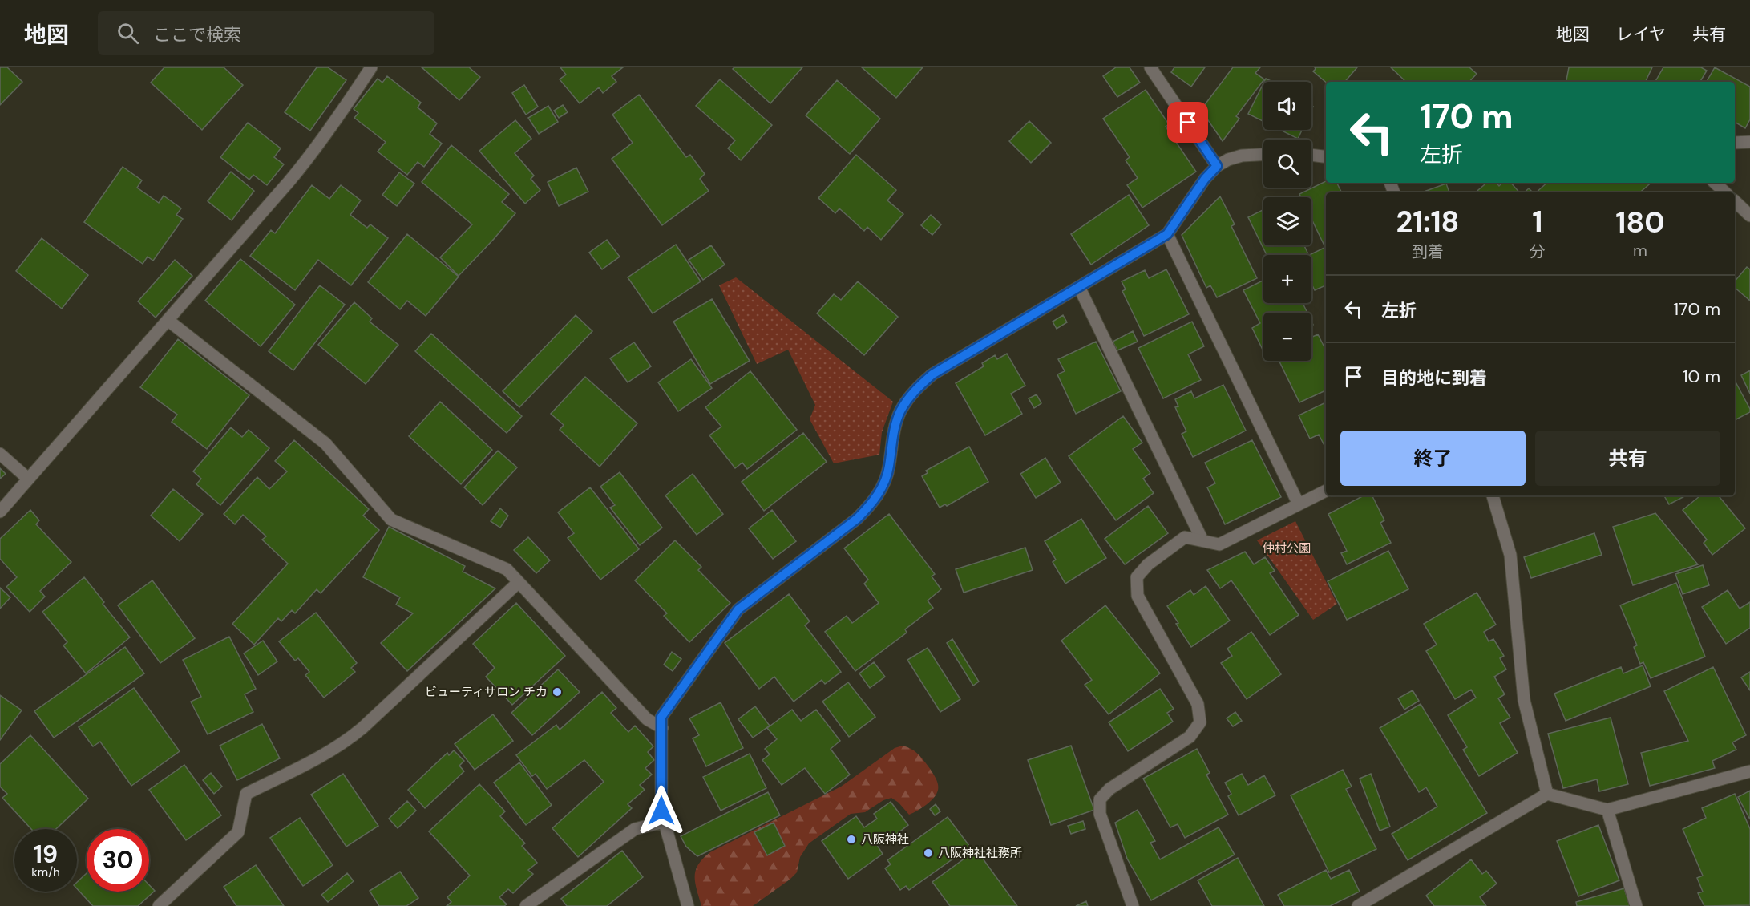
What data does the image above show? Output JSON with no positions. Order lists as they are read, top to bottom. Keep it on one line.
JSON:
{"parks":["仲村公園"],"places":["ビューティサロン チカ","八阪神社","八阪神社社務所"],"page":{"header":"地図","search":"ここで検索","nav":["地図","レイヤ","共有"],"map_buttons":["+","−"],"turn":["170 m","左折"],"eta":["21:18","到着","1","分","180","m"],"list":[{"name":"左折","value":"170 m"},{"name":"目的地に到着","value":"10 m"}],"buttons":["終了","共有"],"speed":"19 km/h","limit":"30"}}
